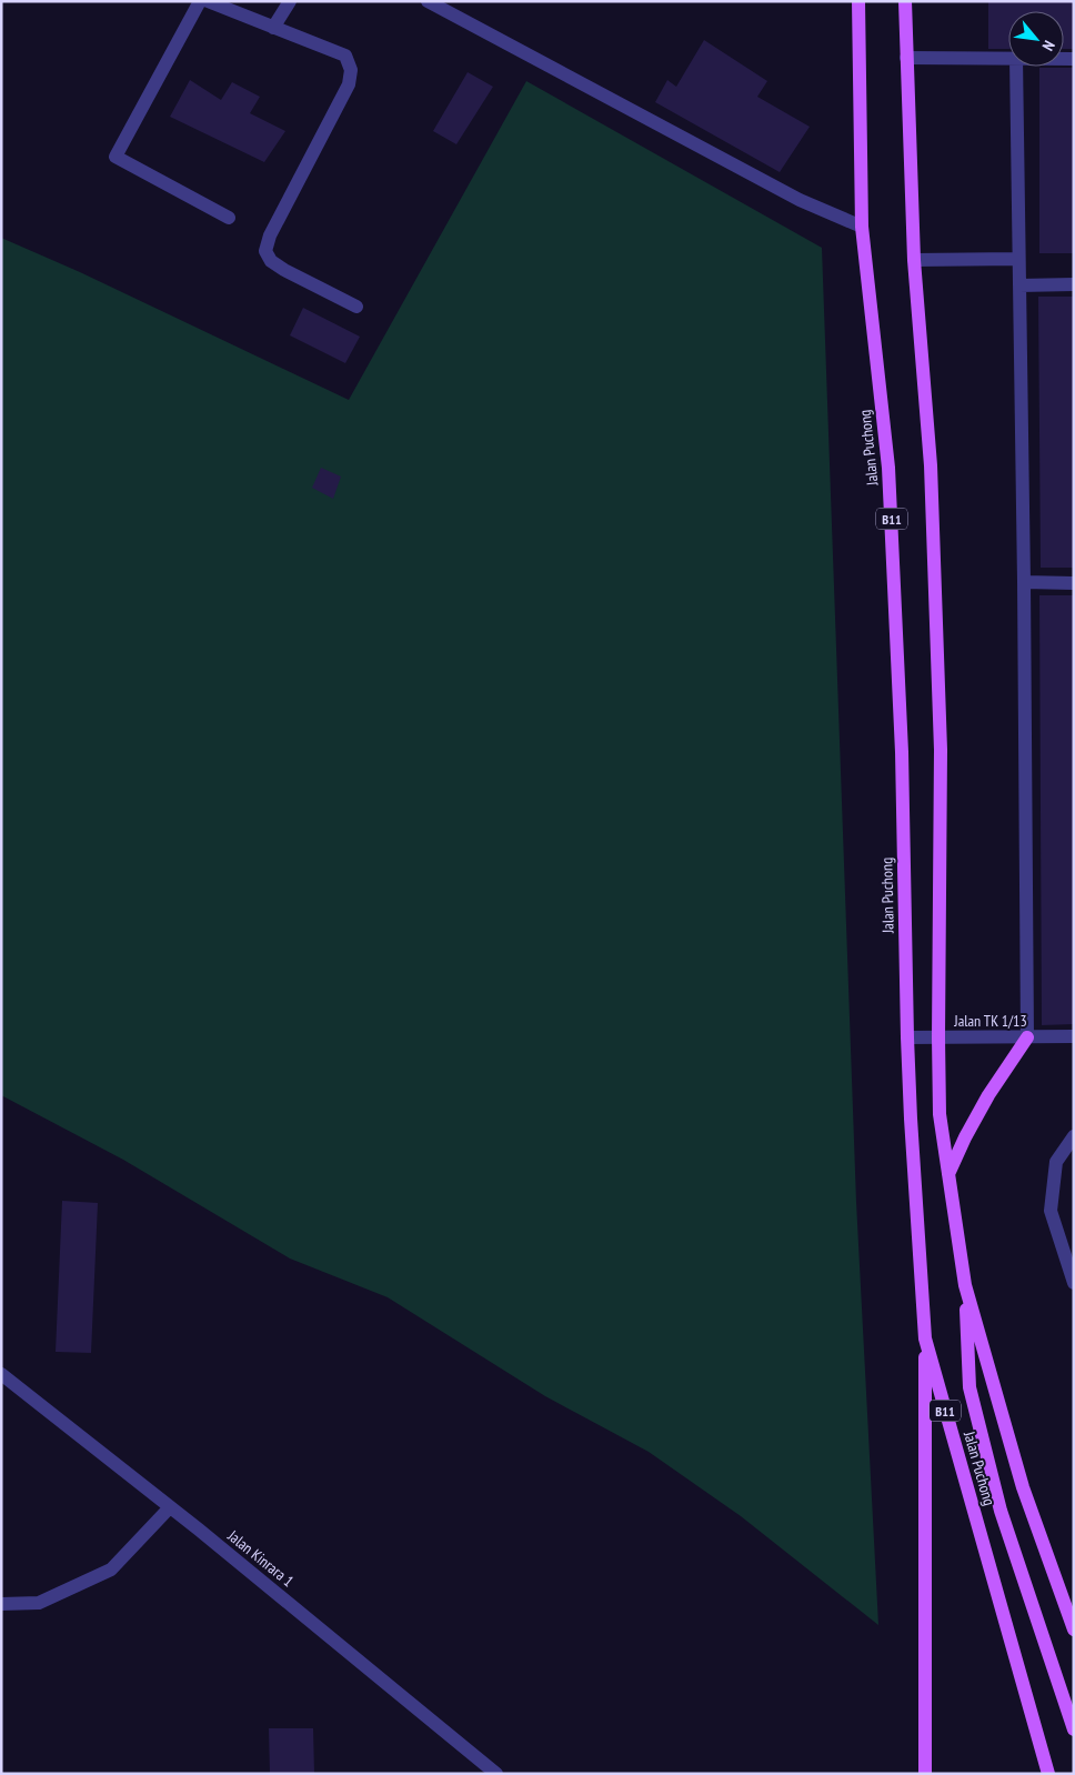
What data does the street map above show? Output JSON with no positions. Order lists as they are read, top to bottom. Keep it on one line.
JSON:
{"streets":{"main road":["Jalan Puchong","B11"],"street":["Jalan TK 1/13","Jalan Kinrara 1"]},"crossings":[["Jalan Puchong","Jalan TK 1/13"]],"north":"bottom right"}
